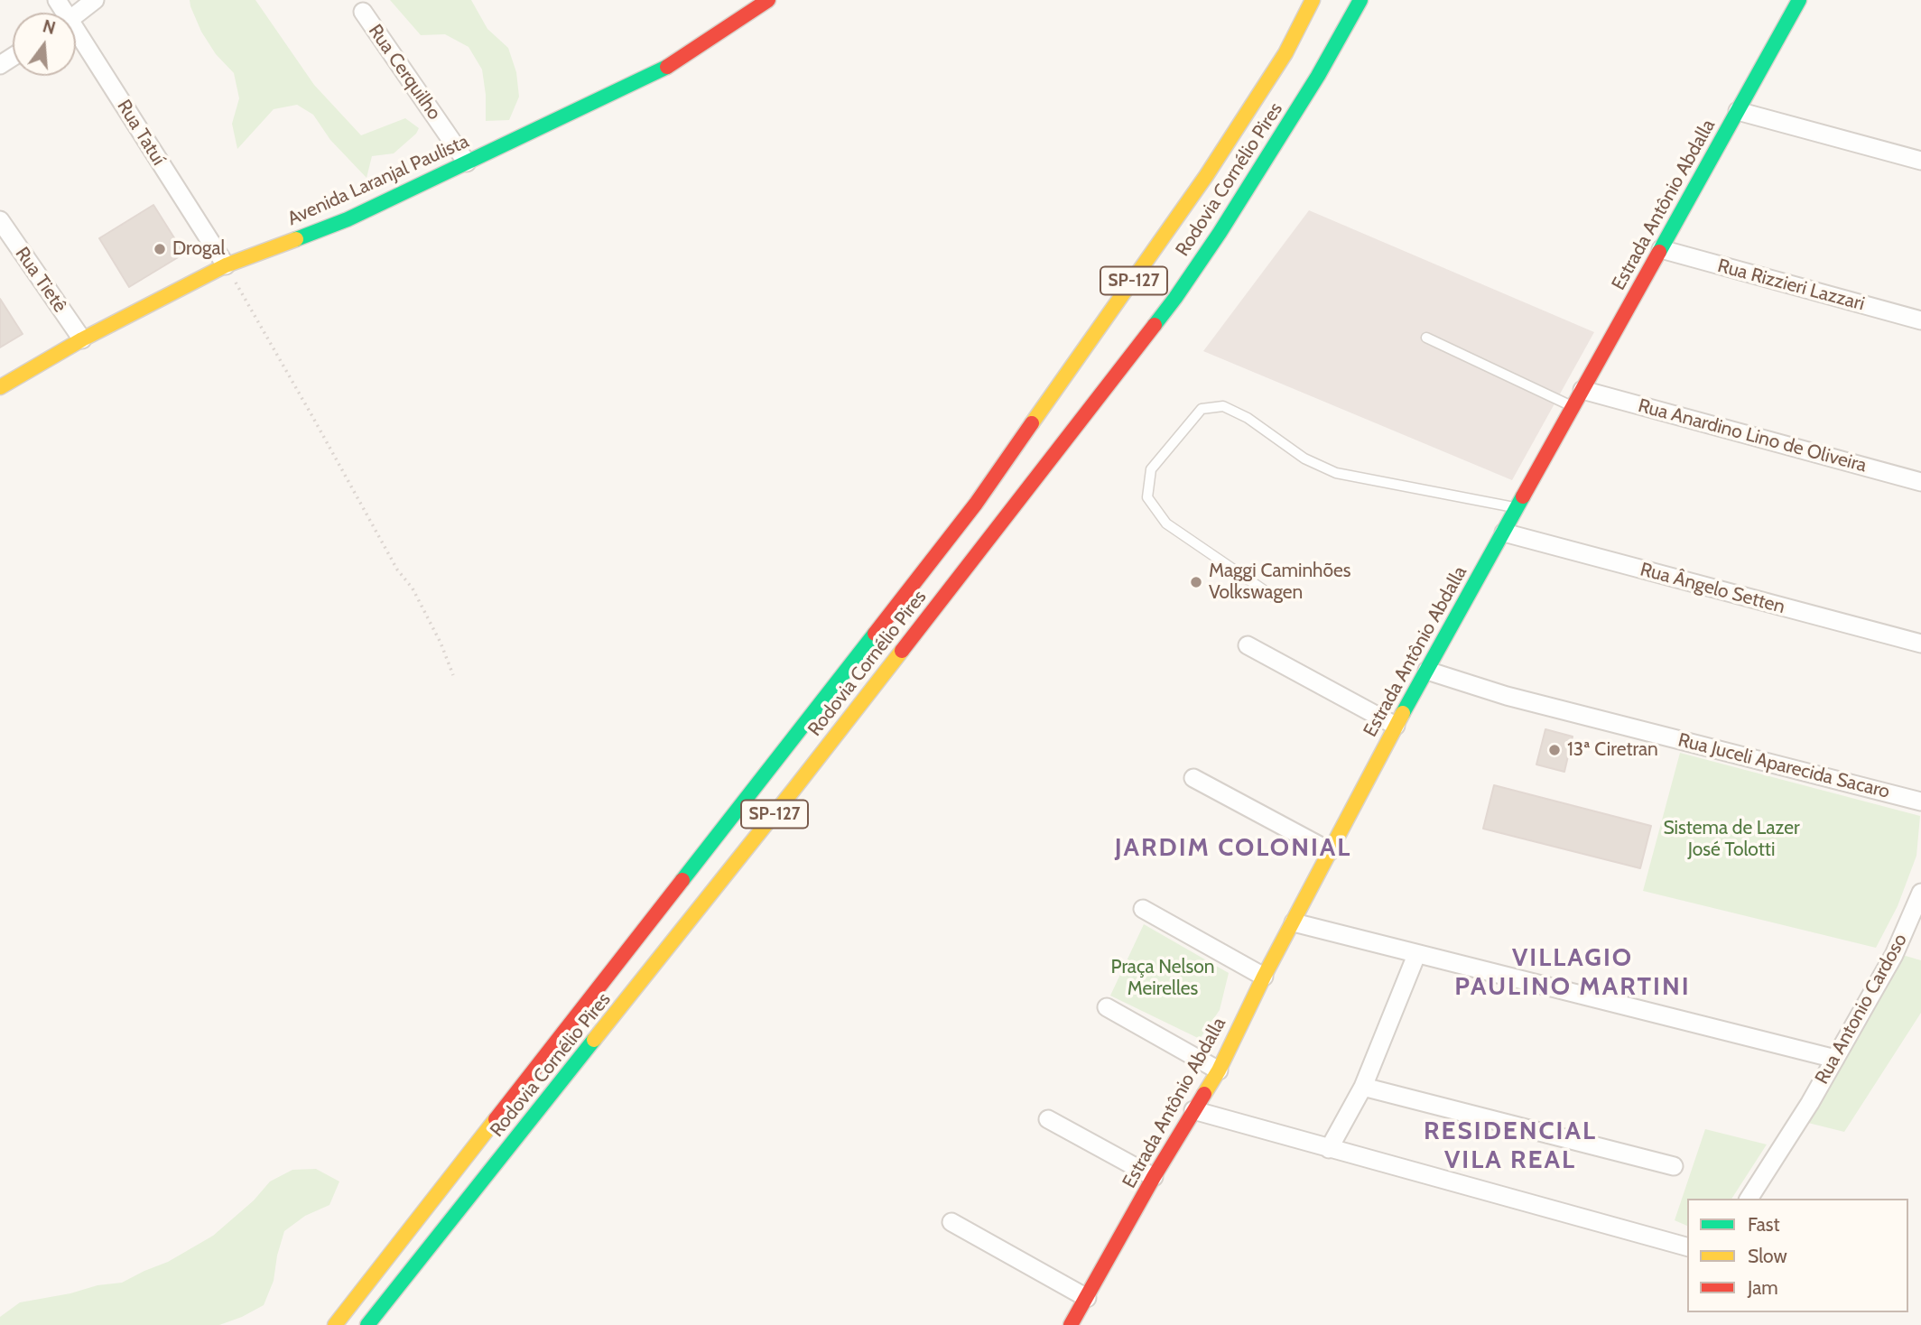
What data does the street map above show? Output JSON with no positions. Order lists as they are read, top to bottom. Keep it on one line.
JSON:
{"streets":{"main road":["Rodovia Cornélio Pires","Avenida Laranjal Paulista","Estrada Antônio Abdalla","SP-127"],"street":["Rua Cerquilho","Rua Tatuí","Rua Tietê","Rua Rizzieri Lazzari","Rua Anardino Lino de Oliveira","Rua Ângelo Setten","Rua Juceli Aparecida Sacaro","Rua Antonio Cardoso"]},"crossings":[["Rua Cerquilho","Avenida Laranjal Paulista"],["Rua Tatuí","Avenida Laranjal Paulista"],["Avenida Laranjal Paulista","Rua Tietê"],["Estrada Antônio Abdalla","Rua Rizzieri Lazzari"],["Estrada Antônio Abdalla","Rua Anardino Lino de Oliveira"],["Estrada Antônio Abdalla","Rua Ângelo Setten"],["Estrada Antônio Abdalla","Rua Juceli Aparecida Sacaro"]],"districts":["JARDIM COLONIAL","VILLAGIO PAULINO MARTINI","RESIDENCIAL VILA REAL"],"parks":["Sistema de Lazer José Tolotti","Praça Nelson Meirelles"],"places":["Drogal","Maggi Caminhões Volkswagen","13ª Ciretran"],"legend":["Fast","Slow","Jam"],"north":"top"}
